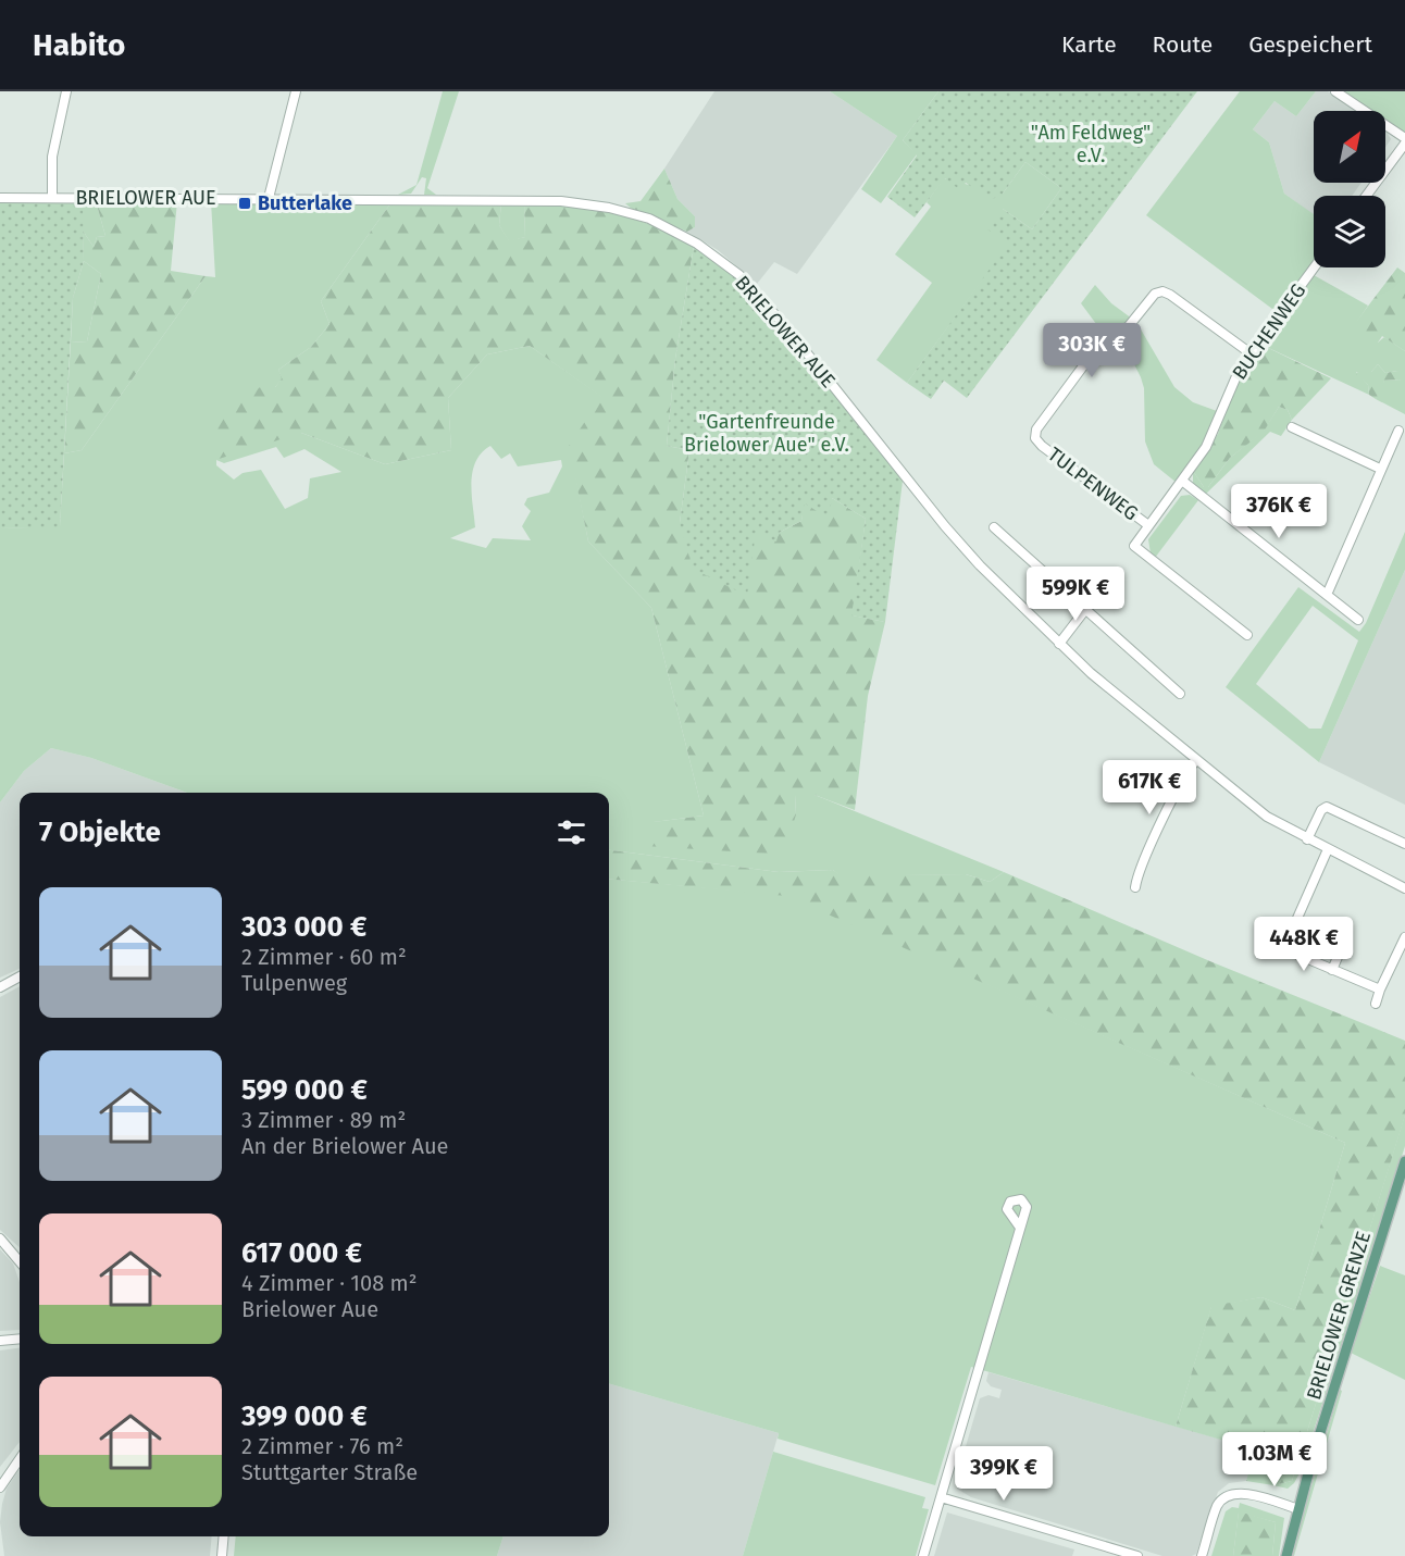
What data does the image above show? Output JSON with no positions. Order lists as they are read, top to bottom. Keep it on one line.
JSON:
{"streets":{"main road":["BRIELOWER GRENZE"],"street":["BRIELOWER AUE","BUCHENWEG","TULPENWEG"]},"crossings":[["BUCHENWEG","TULPENWEG"]],"parks":["\"Am Feldweg\" e.V.","\"Gartenfreunde Brielower Aue\" e.V."],"places":{"transit":["Butterlake"]},"north":"top right","page":{"header":"Habito","nav":["Karte","Route","Gespeichert"],"price":["303K €","376K €","599K €","617K €","448K €","1.03M €","399K €"],"heading":"7 Objekte","list":[{"name":"303 000 €","note":"2 Zimmer · 60 m² · Tulpenweg"},{"name":"599 000 €","note":"3 Zimmer · 89 m² · An der Brielower Aue"},{"name":"617 000 €","note":"4 Zimmer · 108 m² · Brielower Aue"},{"name":"399 000 €","note":"2 Zimmer · 76 m² · Stuttgarter Straße"}]}}
